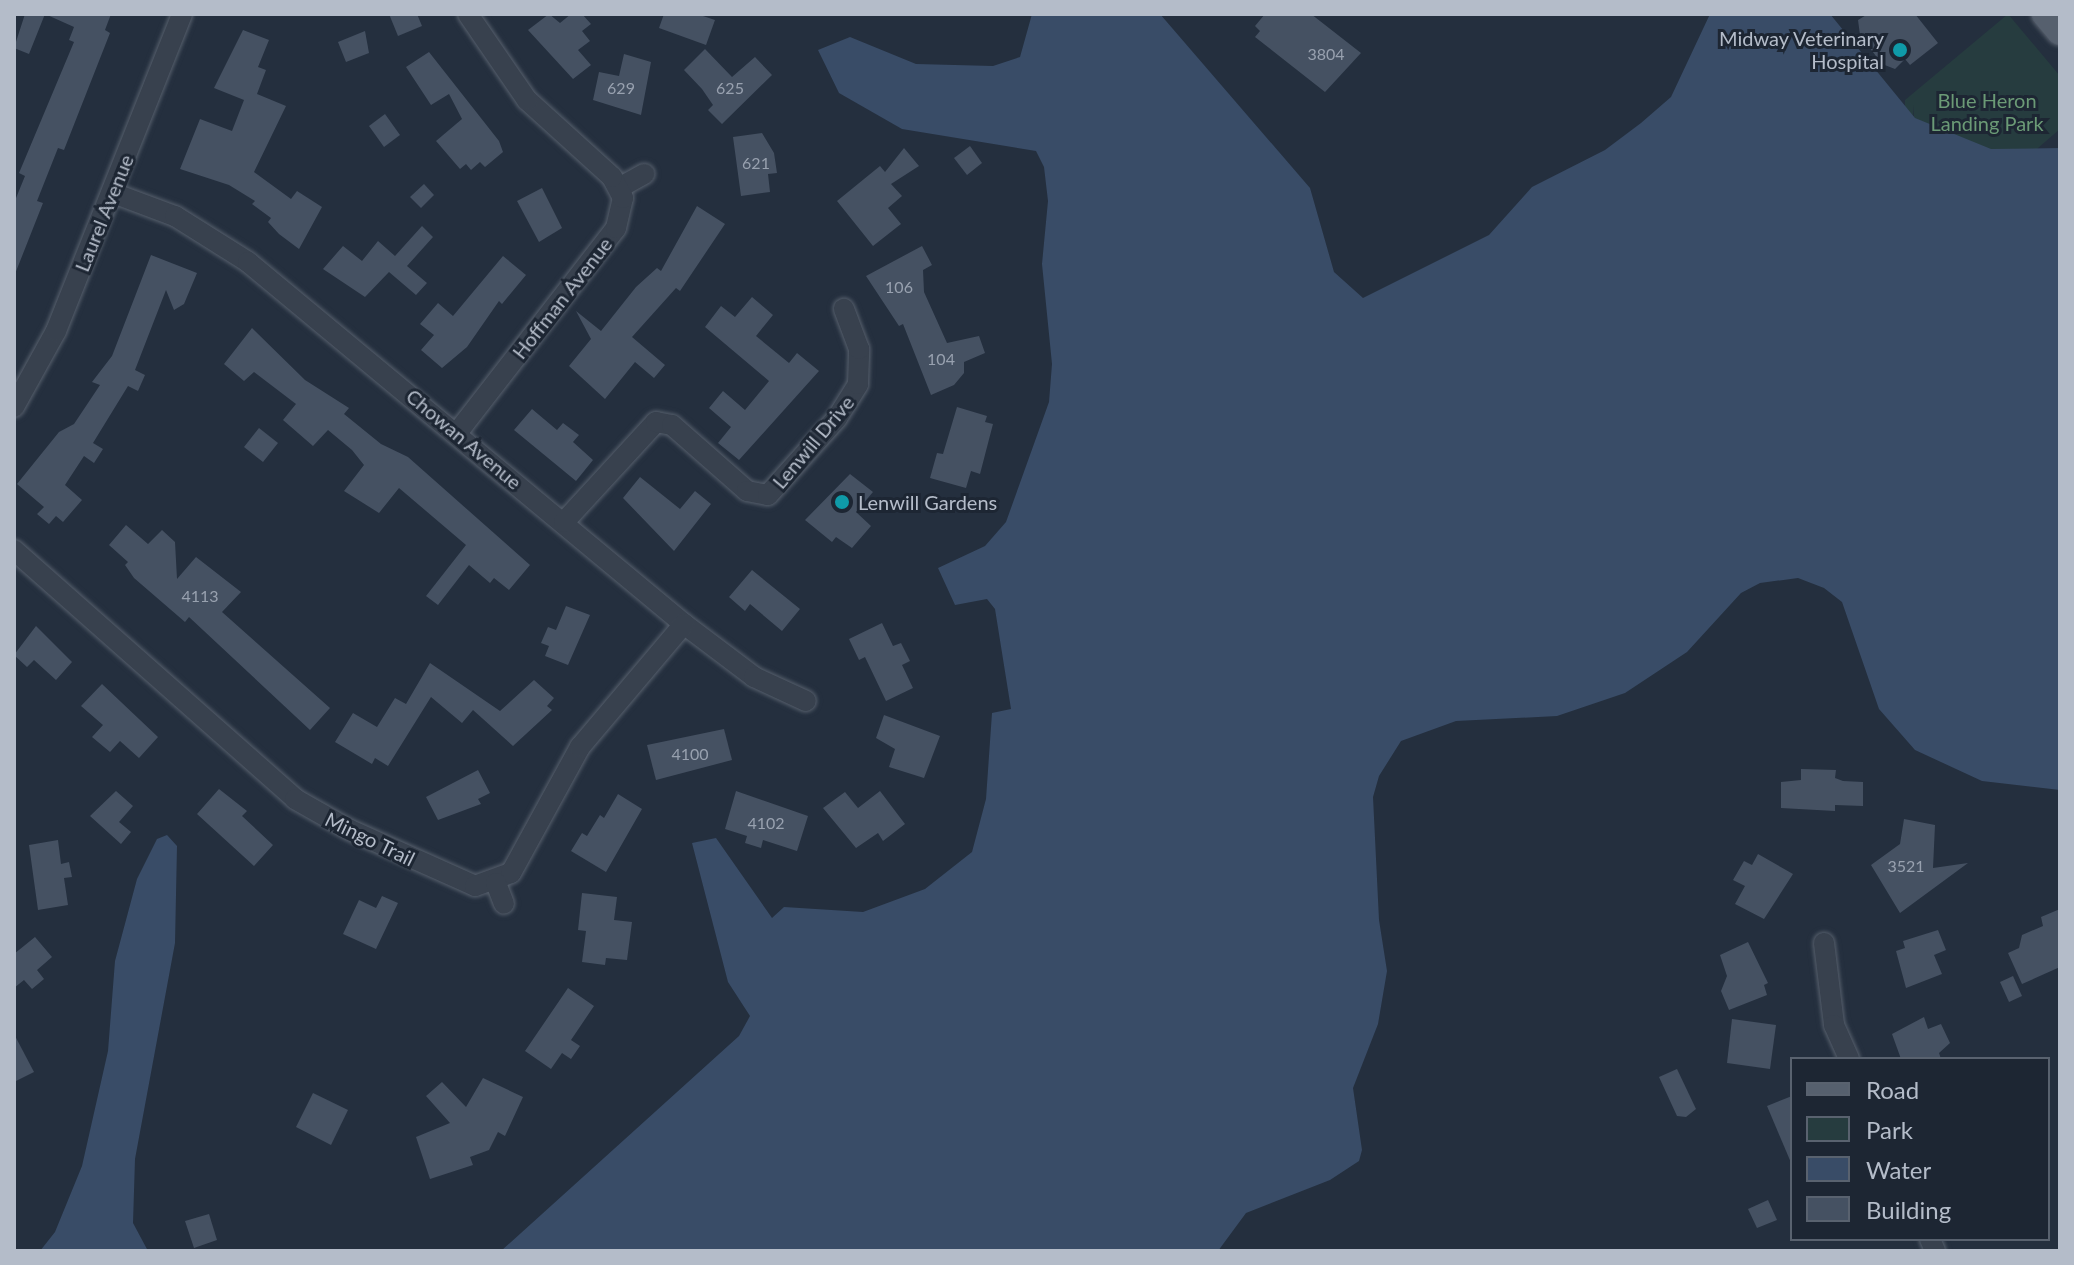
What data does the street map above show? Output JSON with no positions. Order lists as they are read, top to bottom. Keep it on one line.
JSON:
{"streets":{"street":["Laurel Avenue","Hoffman Avenue","Chowan Avenue","Lenwill Drive","Mingo Trail"]},"crossings":[["Laurel Avenue","Chowan Avenue"],["Hoffman Avenue","Chowan Avenue"],["Chowan Avenue","Lenwill Drive"]],"parks":["Blue Heron Landing Park"],"places":["Midway Veterinary Hospital","Lenwill Gardens"],"house_numbers":["3804","629","625","621","106","104","4113","4100","4102","3521"],"legend":["Road","Park","Water","Building"]}
